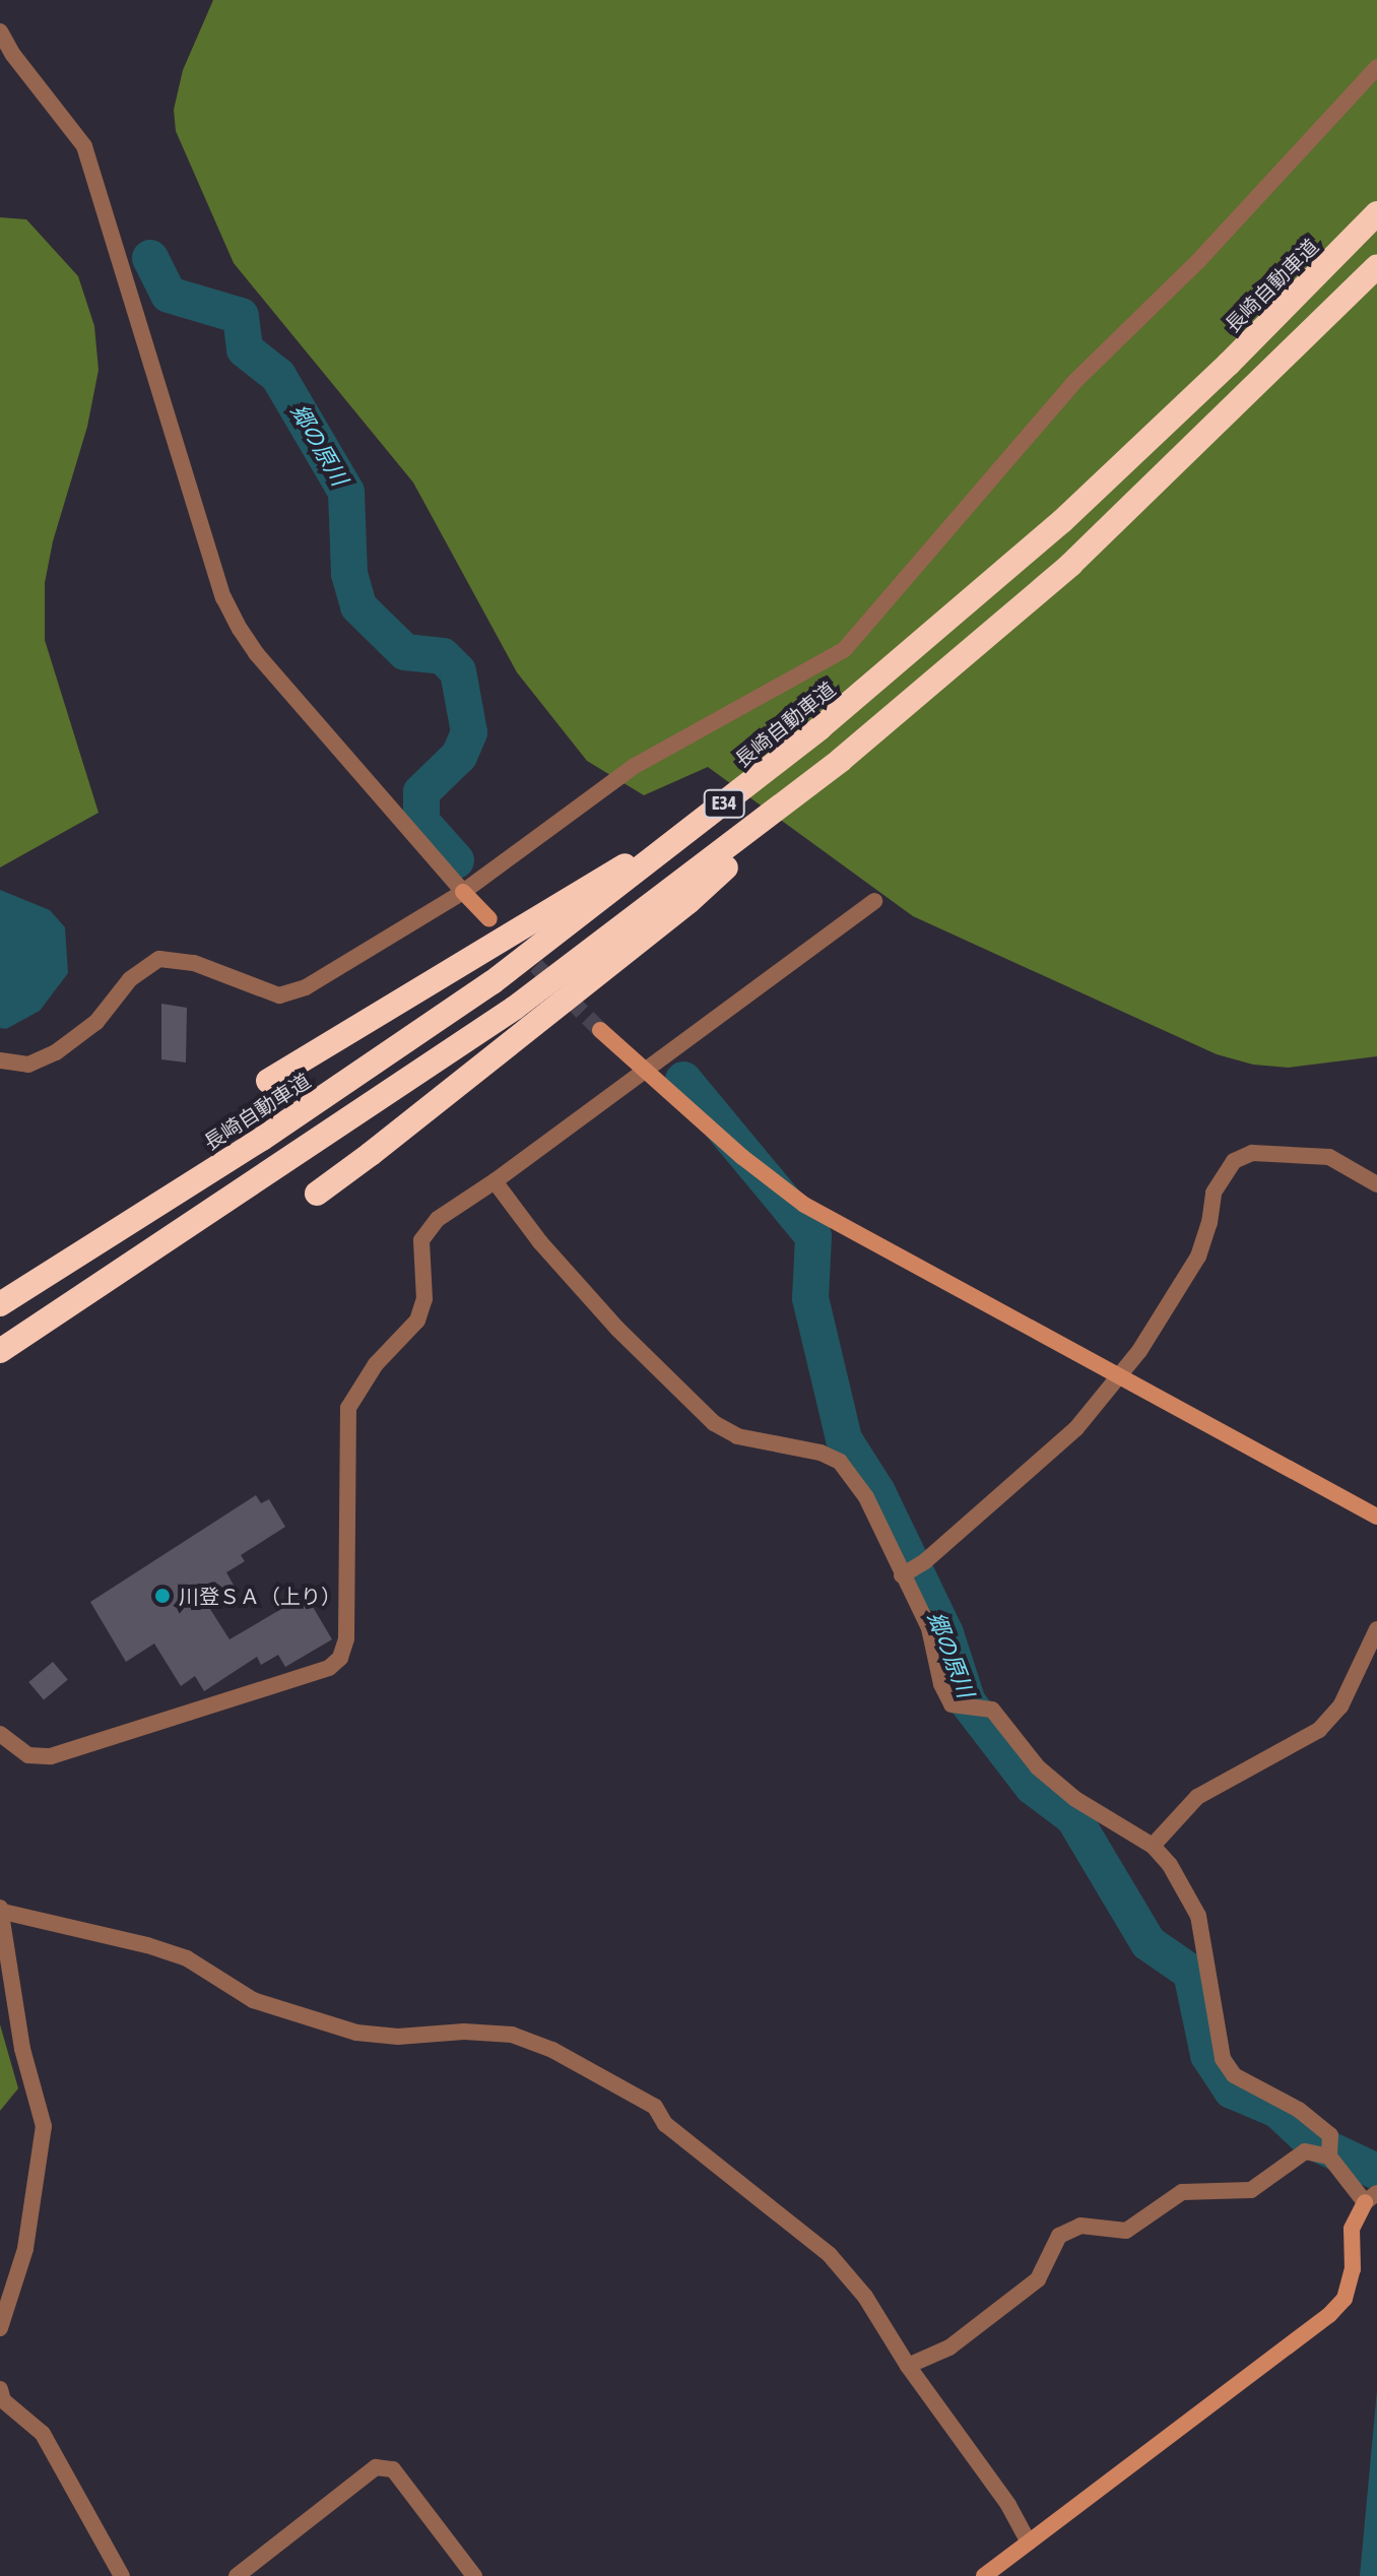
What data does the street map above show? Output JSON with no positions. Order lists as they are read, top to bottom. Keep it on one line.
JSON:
{"streets":{"highway":["長崎自動車道","E34"]},"water":["郷の原川"],"places":["川登ＳＡ（上り）"]}
